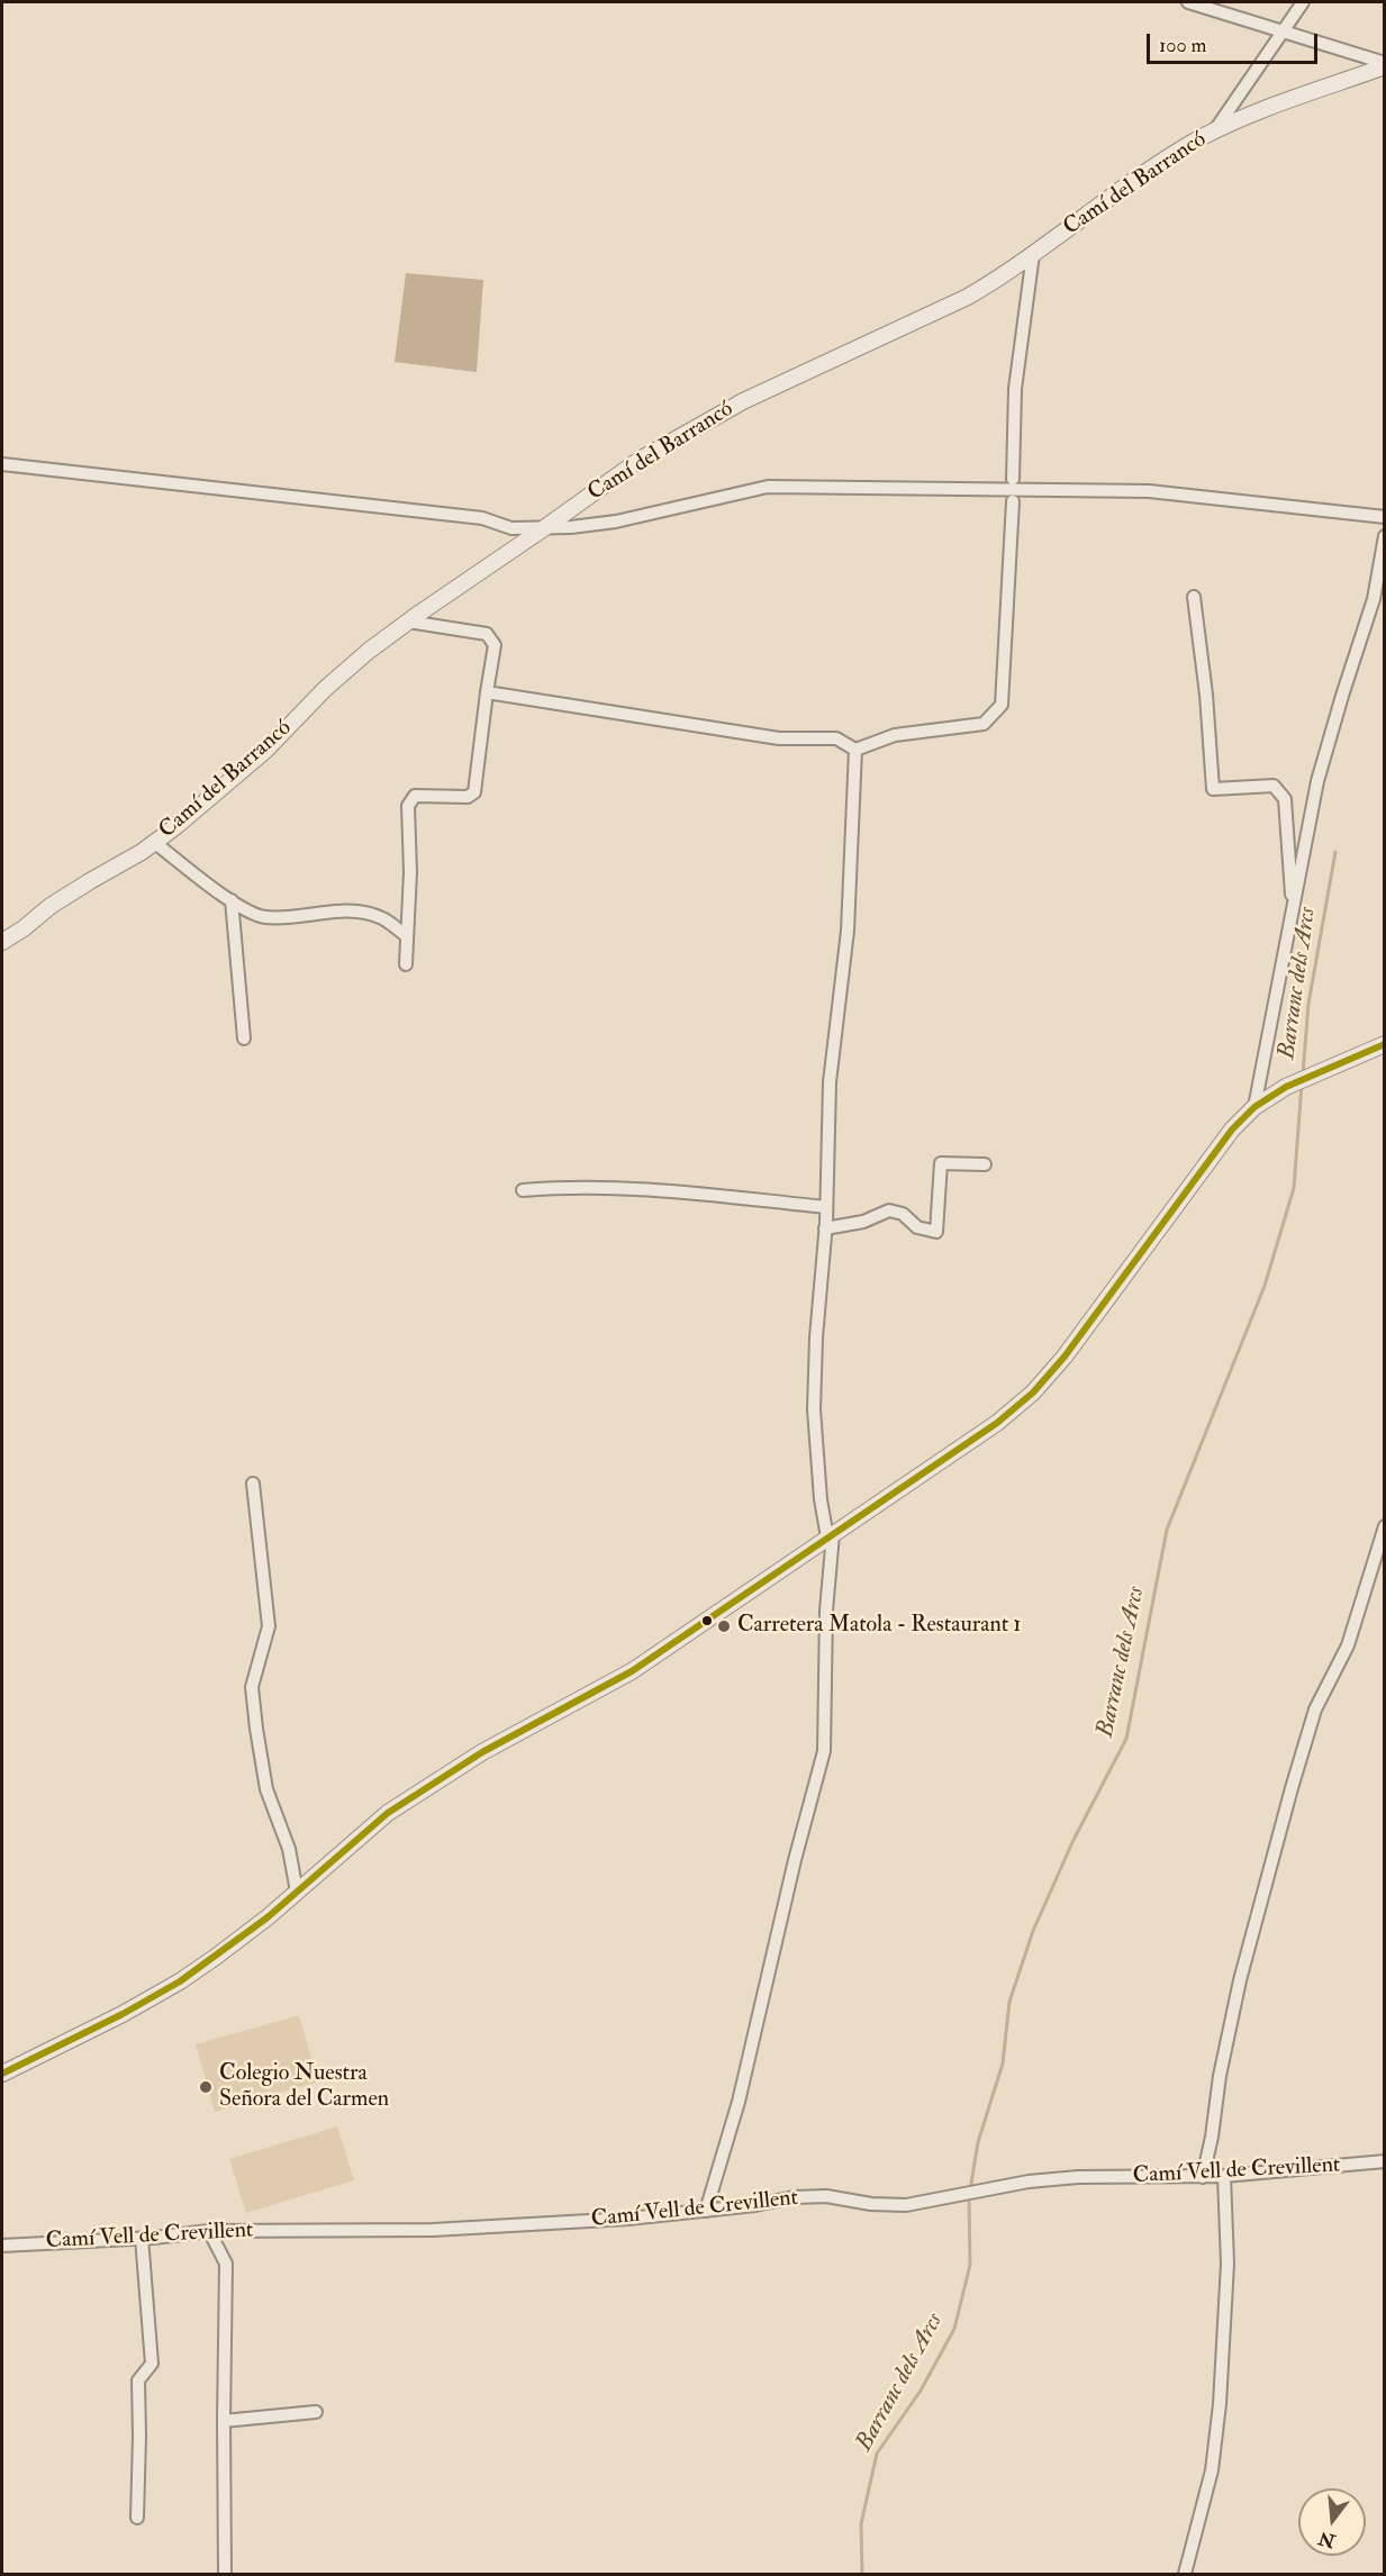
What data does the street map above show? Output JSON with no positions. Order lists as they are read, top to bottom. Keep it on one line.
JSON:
{"streets":{"street":["Camí del Barrancó","Camí Vell de Crevillent"]},"water":["Barranc dels Arcs"],"places":["Carretera Matola - Restaurant 1","Colegio Nuestra Señora del Carmen"],"scale_bar":"100 m","north":"bottom"}
